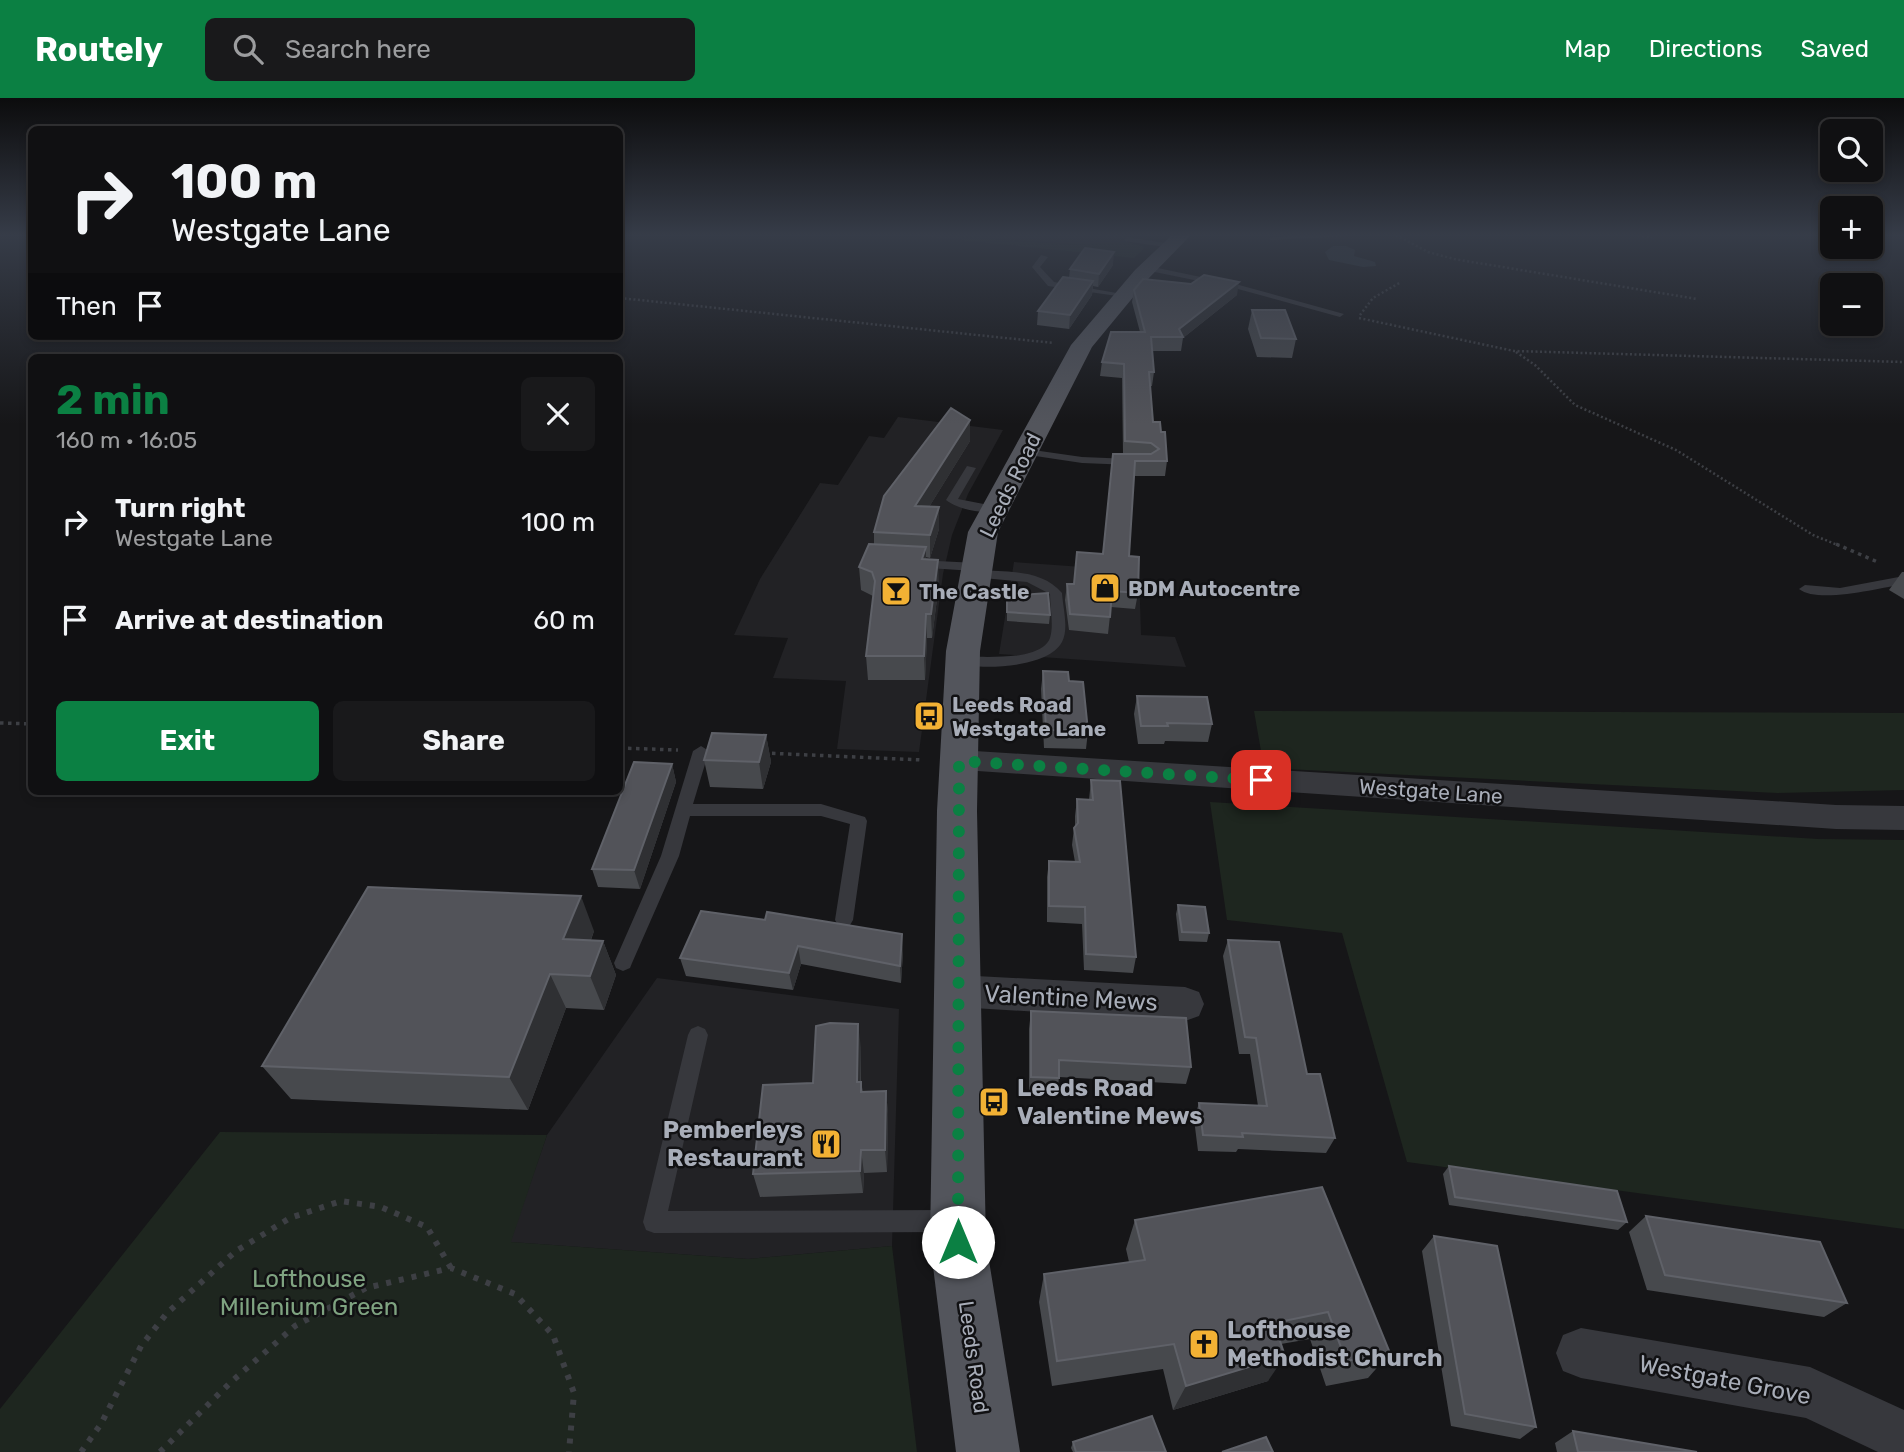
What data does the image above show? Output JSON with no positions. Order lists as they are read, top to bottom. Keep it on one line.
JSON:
{"streets":{"main road":["Leeds Road"],"street":["Westgate Lane","Valentine Mews","Westgate Grove"]},"crossings":[["Leeds Road","Westgate Lane"],["Leeds Road","Valentine Mews"]],"parks":["Lofthouse Millenium Green"],"places":{"shop":["BDM Autocentre"],"bar":["The Castle"],"bus stop":["Leeds Road Westgate Lane","Leeds Road Valentine Mews"],"restaurant":["Pemberleys Restaurant"],"church":["Lofthouse Methodist Church"]},"page":{"header":"Routely","search":"Search here","nav":["Map","Directions","Saved"],"map_buttons":["+","−"],"turn":["100 m","Westgate Lane"],"then":"Then","heading":["2 min","160 m · 16:05"],"list":[{"name":"Turn right","note":"Westgate Lane","value":"100 m"},{"name":"Arrive at destination","value":"60 m"}],"buttons":["Exit","Share"]}}
